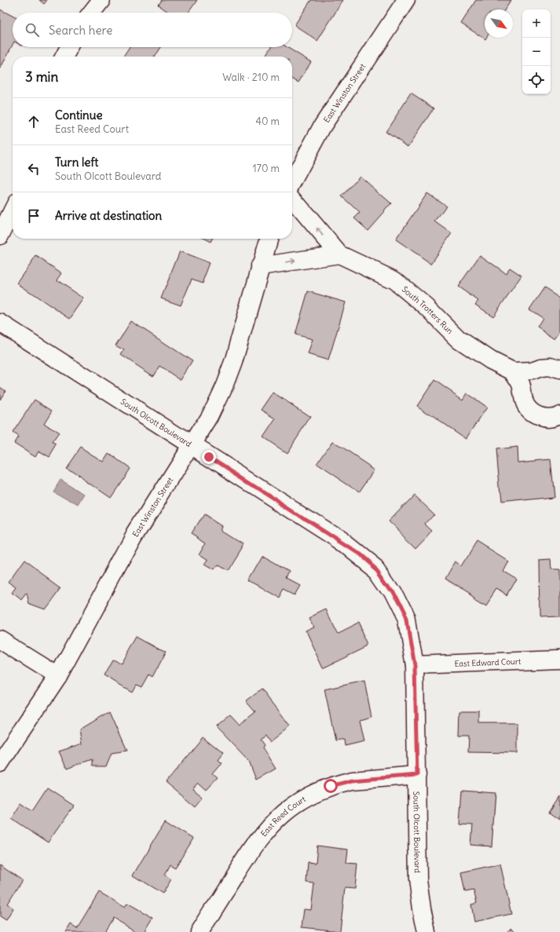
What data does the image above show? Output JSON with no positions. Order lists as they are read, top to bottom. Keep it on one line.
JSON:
{"streets":{"street":["East Winston Street","South Trotters Run","South Olcott Boulevard","East Edward Court","East Reed Court"]},"crossings":[["East Winston Street","South Olcott Boulevard"],["South Olcott Boulevard","East Edward Court"],["South Olcott Boulevard","East Reed Court"]],"north":"bottom right","page":{"map_buttons":["+","−"],"search":"Search here","heading":["3 min","Walk · 210 m"],"list":[["Continue","East Reed Court","40 m"],["Turn left","South Olcott Boulevard","170 m"],"Arrive at destination"]}}
